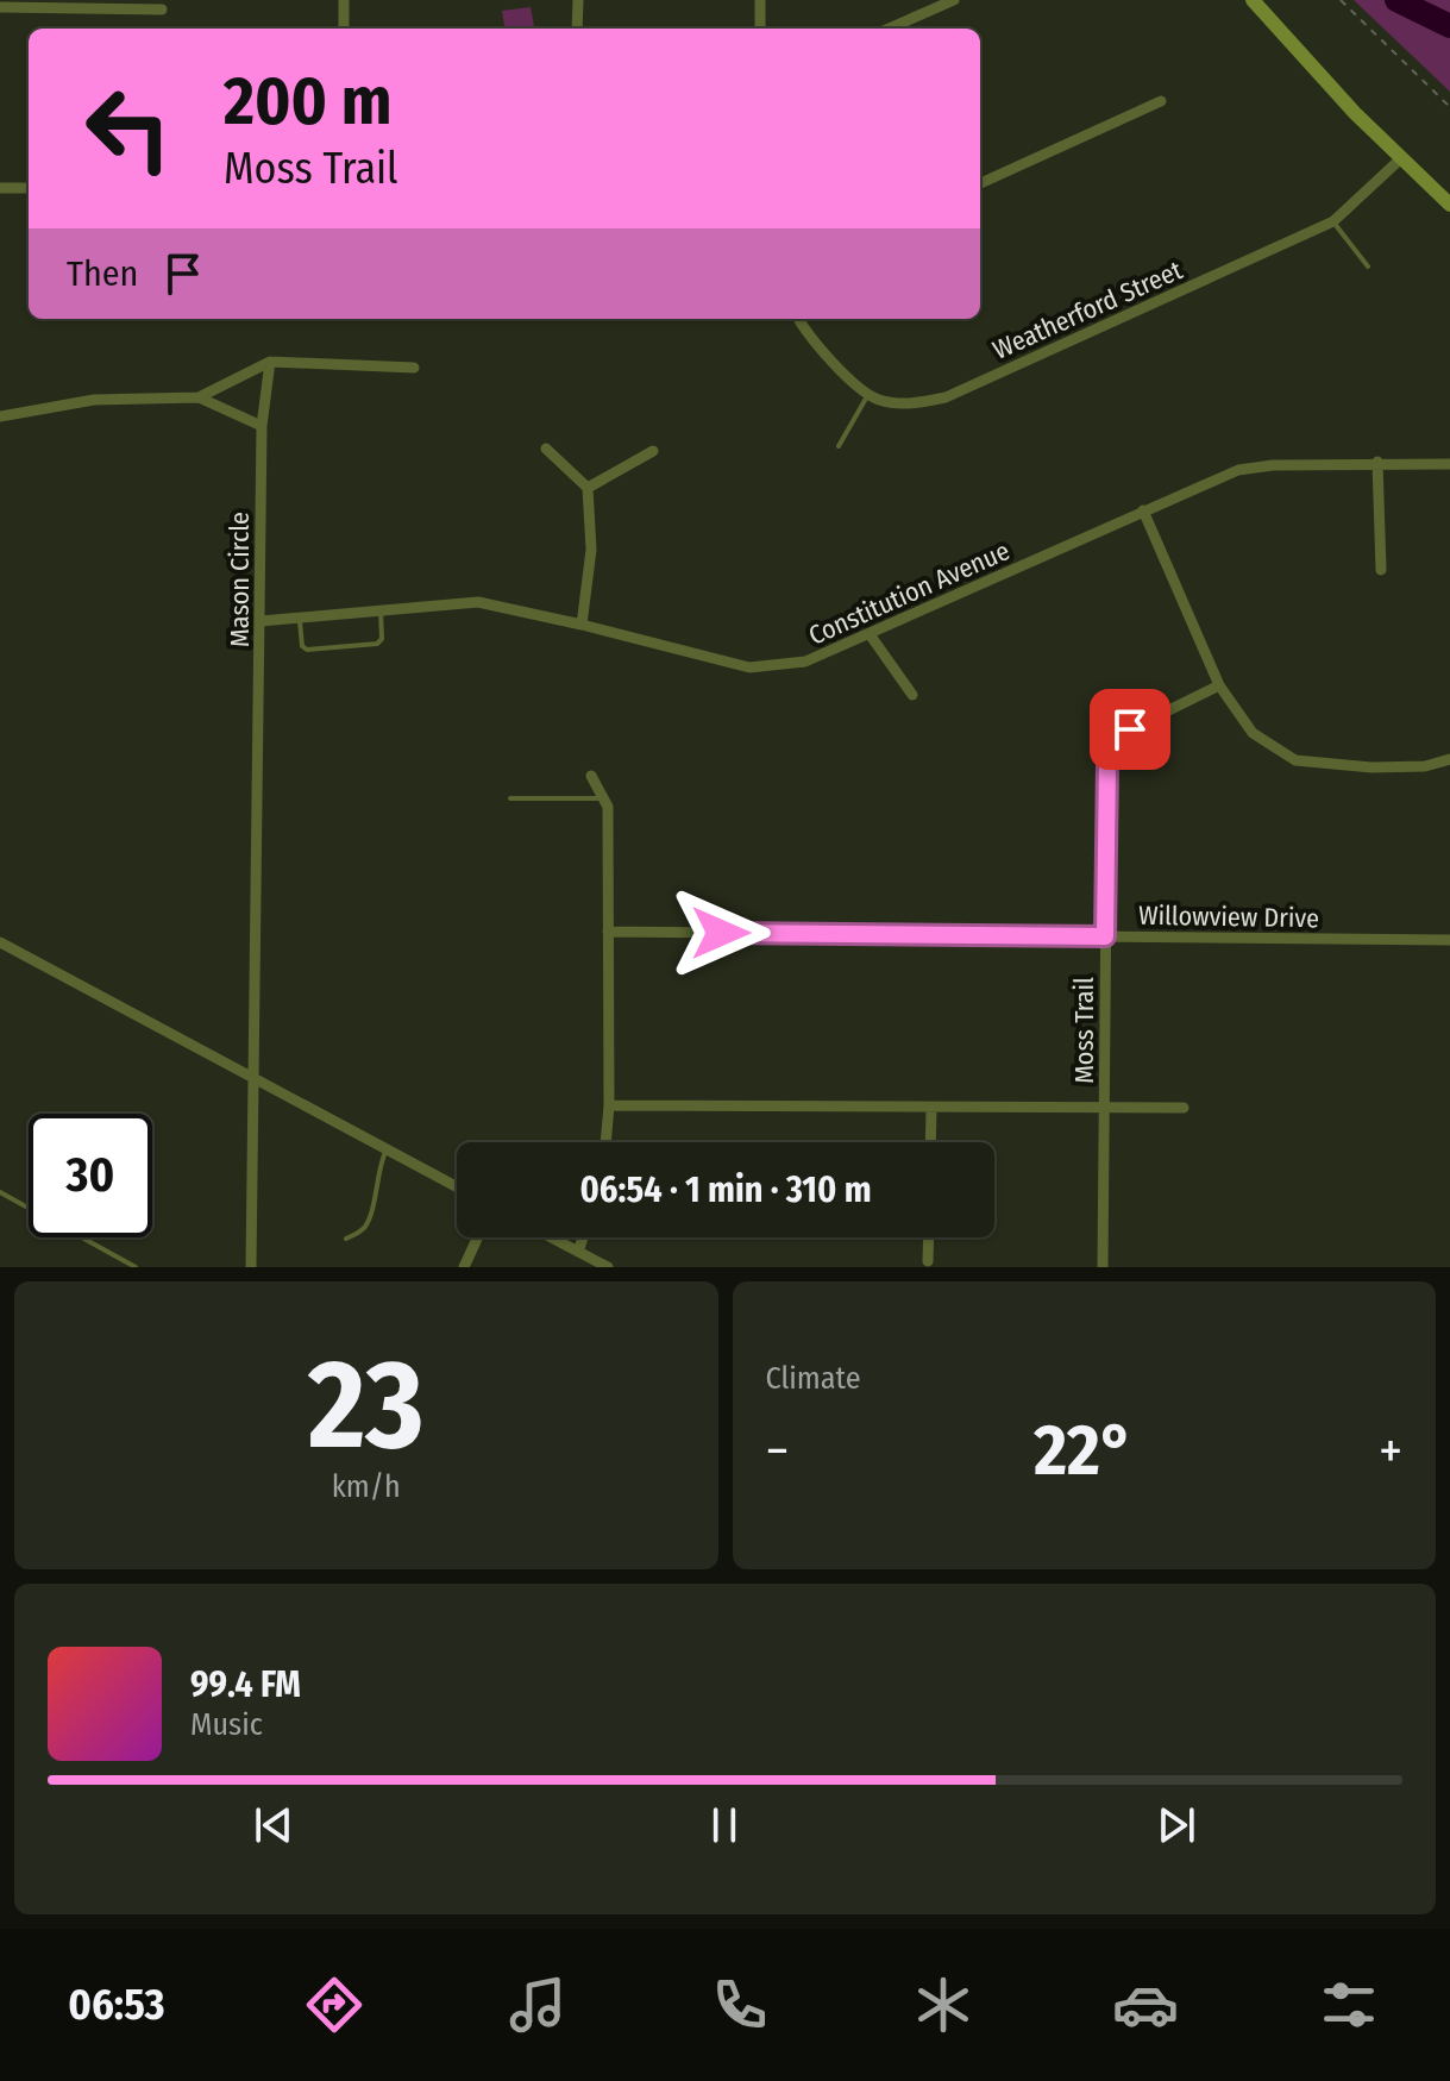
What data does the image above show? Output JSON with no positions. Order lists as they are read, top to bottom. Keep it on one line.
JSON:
{"streets":{"street":["Weatherford Street","Mason Circle","Constitution Avenue","Willowview Drive","Moss Trail"]},"crossings":[["Mason Circle","Constitution Avenue"],["Willowview Drive","Moss Trail"]],"page":{"turn":["200 m","Moss Trail"],"then":"Then","limit":"30","trip":"06:54 · 1 min · 310 m","tile":[["23","km/h"],"Climate"],"heat":["−","22°","+"],"song":["99.4 FM","Music"],"tabs":"06:53"}}
